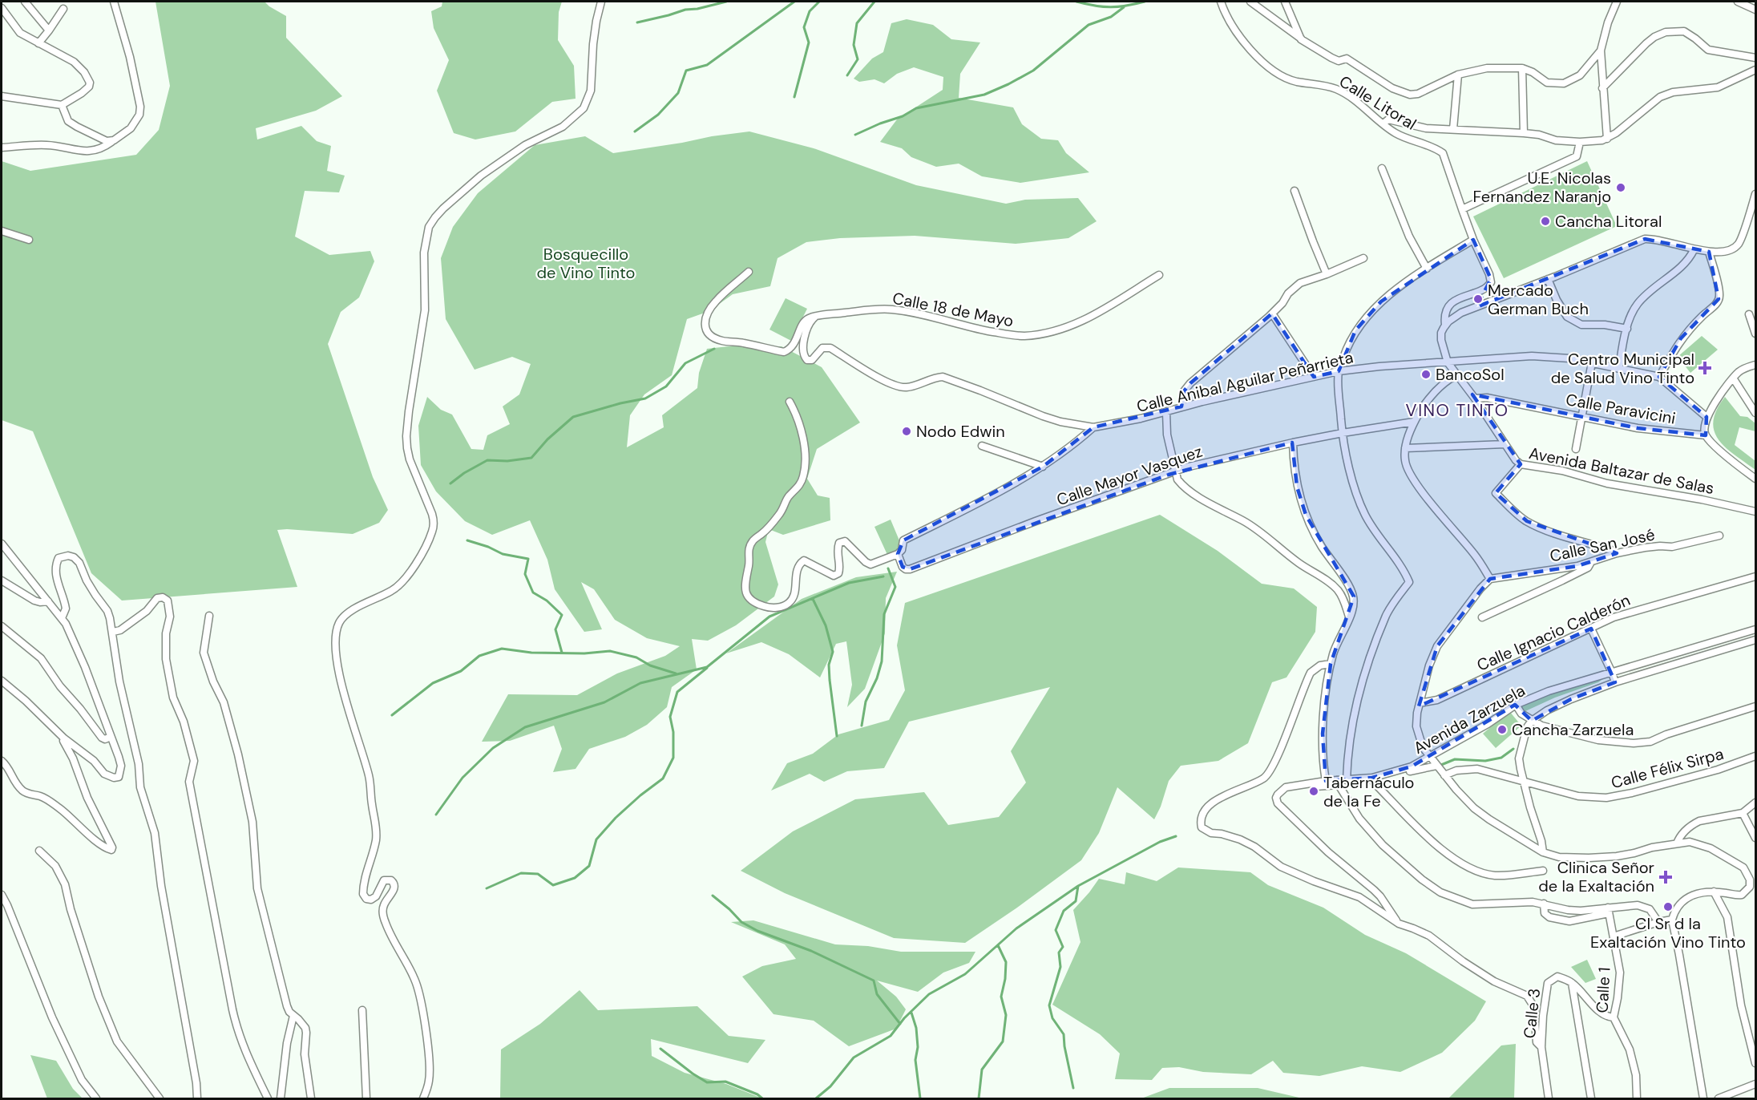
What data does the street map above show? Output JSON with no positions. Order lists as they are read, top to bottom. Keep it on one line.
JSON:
{"streets":{"street":["Calle Litoral","Calle 18 de Mayo","Calle Anibal Aguilar Peñarrieta","Calle Paravicini","Avenida Baltazar de Salas","Calle Mayor Vasquez","Calle San José","Calle Ignacio Calderón","Avenida Zarzuela","Calle Félix Sirpa","Calle 1","Calle 3"]},"crossings":[["Calle 18 de Mayo","Calle Anibal Aguilar Peñarrieta"],["Calle Anibal Aguilar Peñarrieta","Avenida Baltazar de Salas"],["Calle Paravicini","Avenida Baltazar de Salas"],["Avenida Zarzuela","Calle Félix Sirpa"]],"districts":["VINO TINTO"],"parks":["Bosquecillo de Vino Tinto"],"places":{"other":["U.E. Nicolas Fernandez Naranjo","Cancha Litoral","Mercado German Buch","BancoSol","Nodo Edwin","Cancha Zarzuela","Tabernáculo de la Fe","CI Sr d la Exaltación Vino Tinto"],"health":["Centro Municipal de Salud Vino Tinto","Clinica Señor de la Exaltación"]}}
